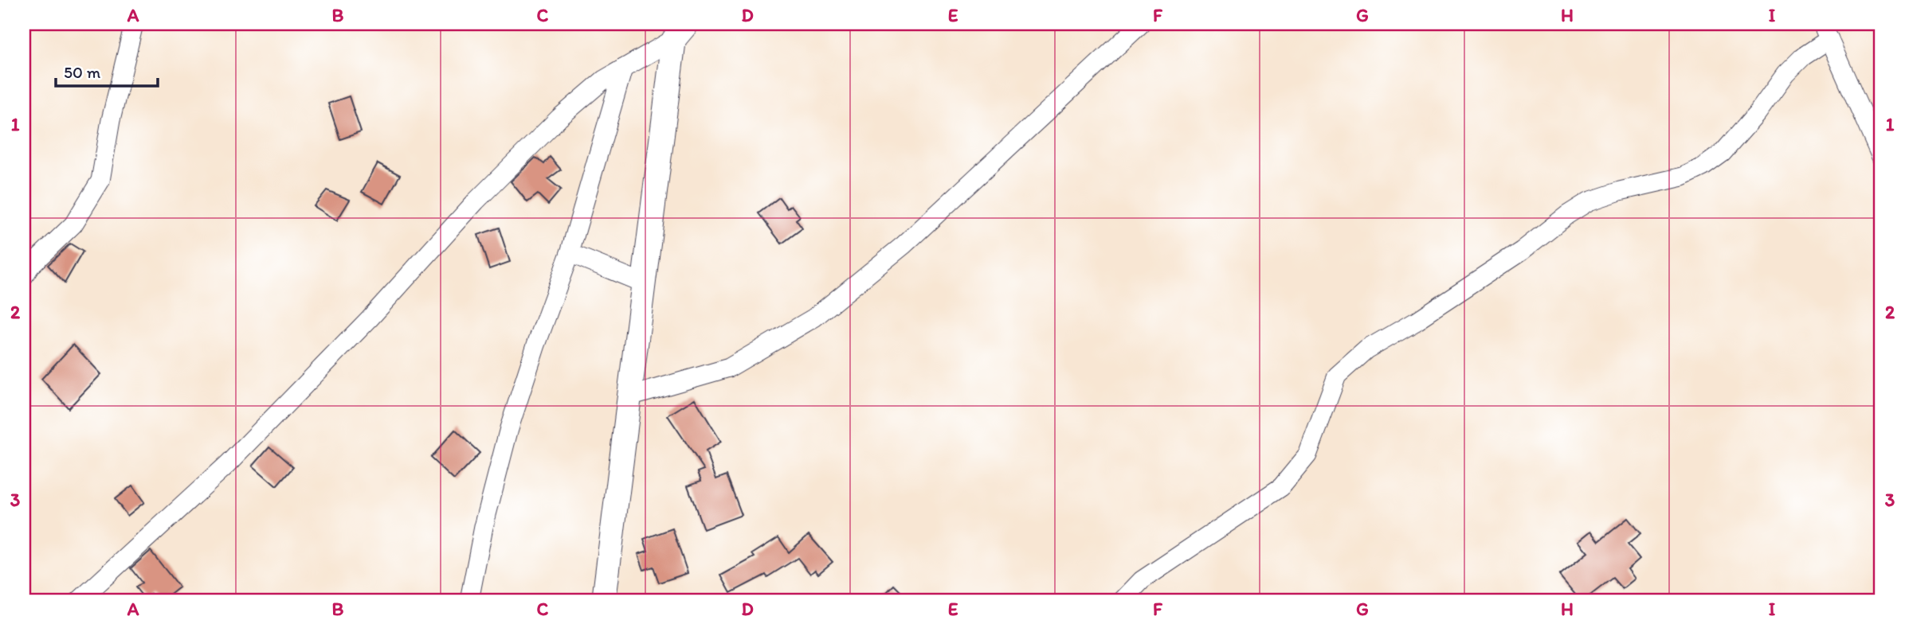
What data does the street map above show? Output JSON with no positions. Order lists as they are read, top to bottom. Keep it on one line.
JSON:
{"scale_bar":"50 m","grid":{"columns":["A","B","C","D","E","F","G","H","I"],"rows":["1","2","3"]}}
